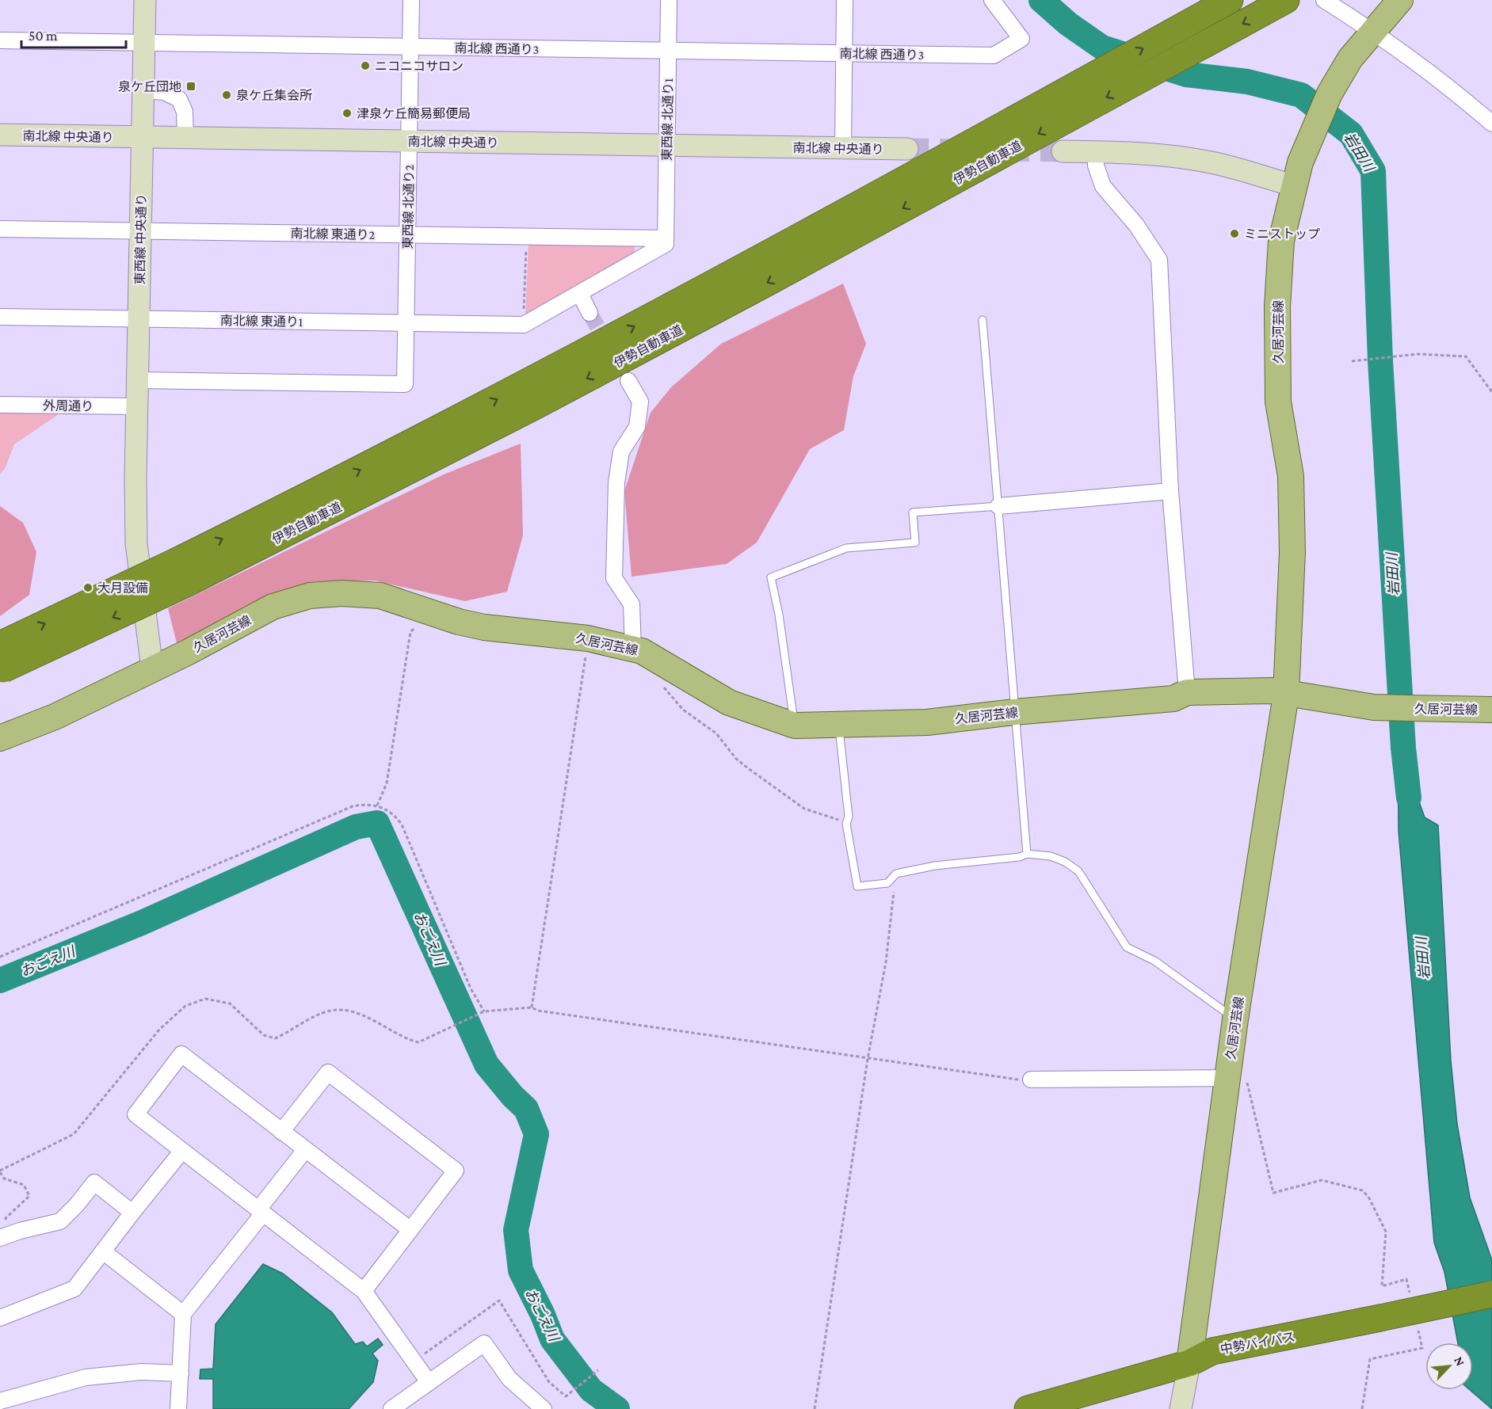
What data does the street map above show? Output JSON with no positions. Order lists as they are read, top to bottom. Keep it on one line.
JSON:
{"streets":{"highway":["伊勢自動車道","中勢バイパス"],"main road":["久居河芸線"],"street":["南北線 西通り3","東西線 北通り1","南北線 中央通り","東西線 北通り2","南北線 東通り2","東西線 中央通り","南北線 東通り1","外周通り"]},"crossings":[["南北線 西通り3","東西線 北通り1"],["南北線 西通り3","東西線 北通り2"],["南北線 西通り3","東西線 中央通り"],["東西線 北通り1","南北線 中央通り"],["東西線 北通り1","南北線 東通り2"],["南北線 中央通り","東西線 北通り2"],["南北線 中央通り","東西線 中央通り"],["東西線 北通り2","南北線 東通り2"],["東西線 北通り2","東西線 中央通り"],["東西線 北通り2","南北線 東通り1"],["南北線 東通り2","東西線 中央通り"],["東西線 中央通り","南北線 東通り1"],["東西線 中央通り","久居河芸線"],["東西線 中央通り","外周通り"],["久居河芸線","中勢バイパス"]],"water":["岩田川","おごえ川"],"places":{"other":["ニコニコサロン","泉ケ丘集会所","津泉ケ丘簡易郵便局","ミニストップ","大月設備"],"transit":["泉ケ丘団地"]},"scale_bar":"50 m","north":"top right"}
